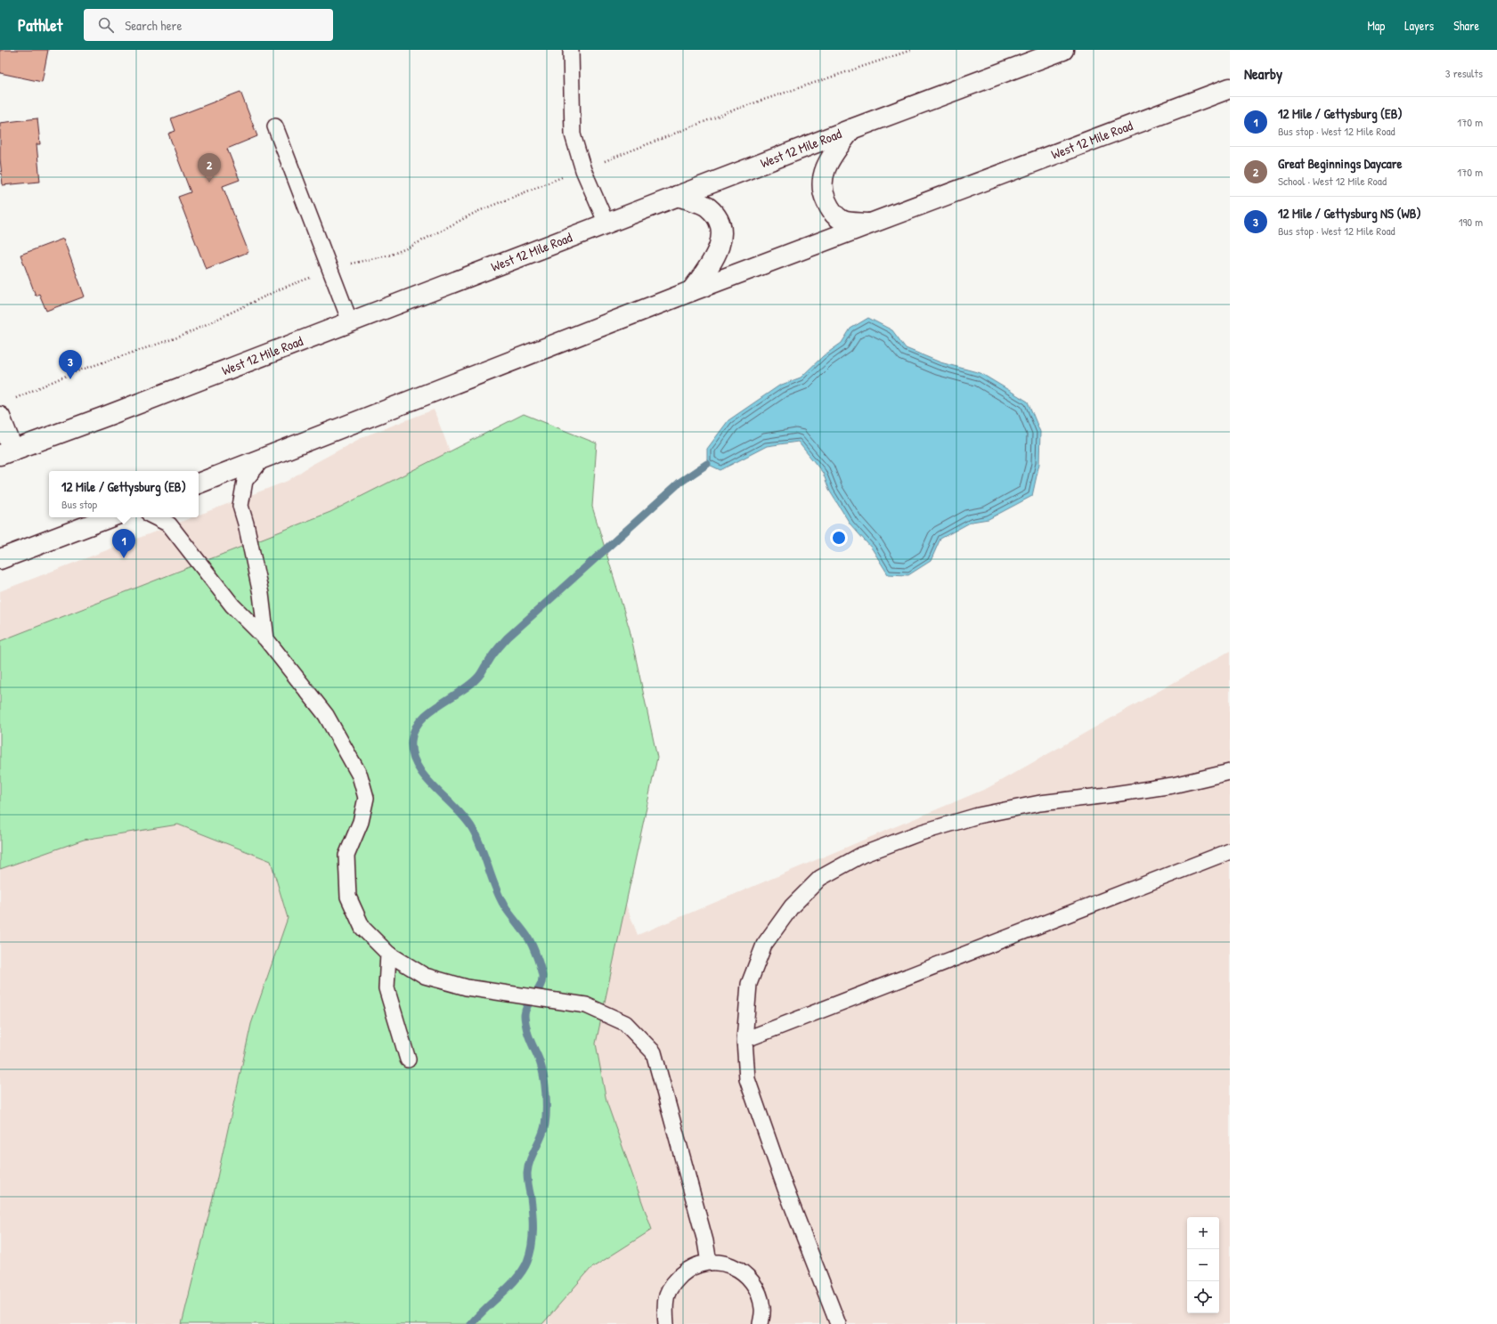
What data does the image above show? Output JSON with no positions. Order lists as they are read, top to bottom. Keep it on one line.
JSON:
{"streets":{"main road":["West 12 Mile Road"]},"page":{"header":"Pathlet","search":"Search here","nav":["Map","Layers","Share"],"heading":["Nearby","3 results"],"list":[{"mark":"1","name":"12 Mile / Gettysburg (EB)","note":"Bus stop · West 12 Mile Road","value":"170 m"},{"mark":"2","name":"Great Beginnings Daycare","note":"School · West 12 Mile Road","value":"170 m"},{"mark":"3","name":"12 Mile / Gettysburg NS (WB)","note":"Bus stop · West 12 Mile Road","value":"190 m"}],"pins":["2","3","1"],"popup":["12 Mile / Gettysburg (EB)","Bus stop"],"map_buttons":["+","−"]}}
